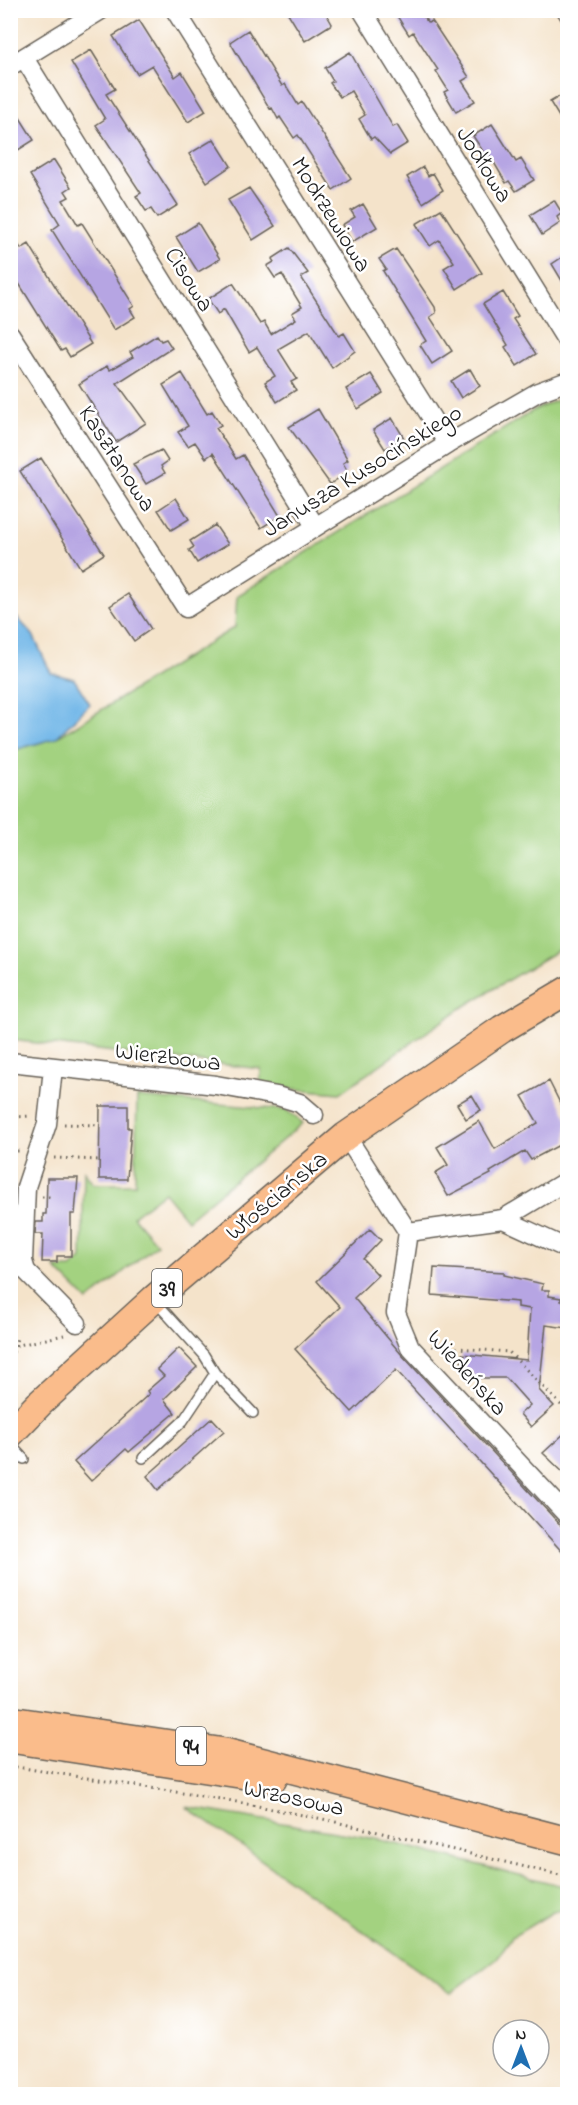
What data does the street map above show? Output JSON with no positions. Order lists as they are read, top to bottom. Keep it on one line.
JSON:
{"streets":{"main road":["Włościańska","39","94"],"street":["Jodłowa","Modrzewiowa","Cisowa","Kasztanowa","Janusza Kusocińskiego","Wierzbowa","Wiedeńska"],"path":["Wrzosowa"]},"crossings":[["Modrzewiowa","Janusza Kusocińskiego"],["Cisowa","Janusza Kusocińskiego"],["Kasztanowa","Janusza Kusocińskiego"]],"north":"top"}
